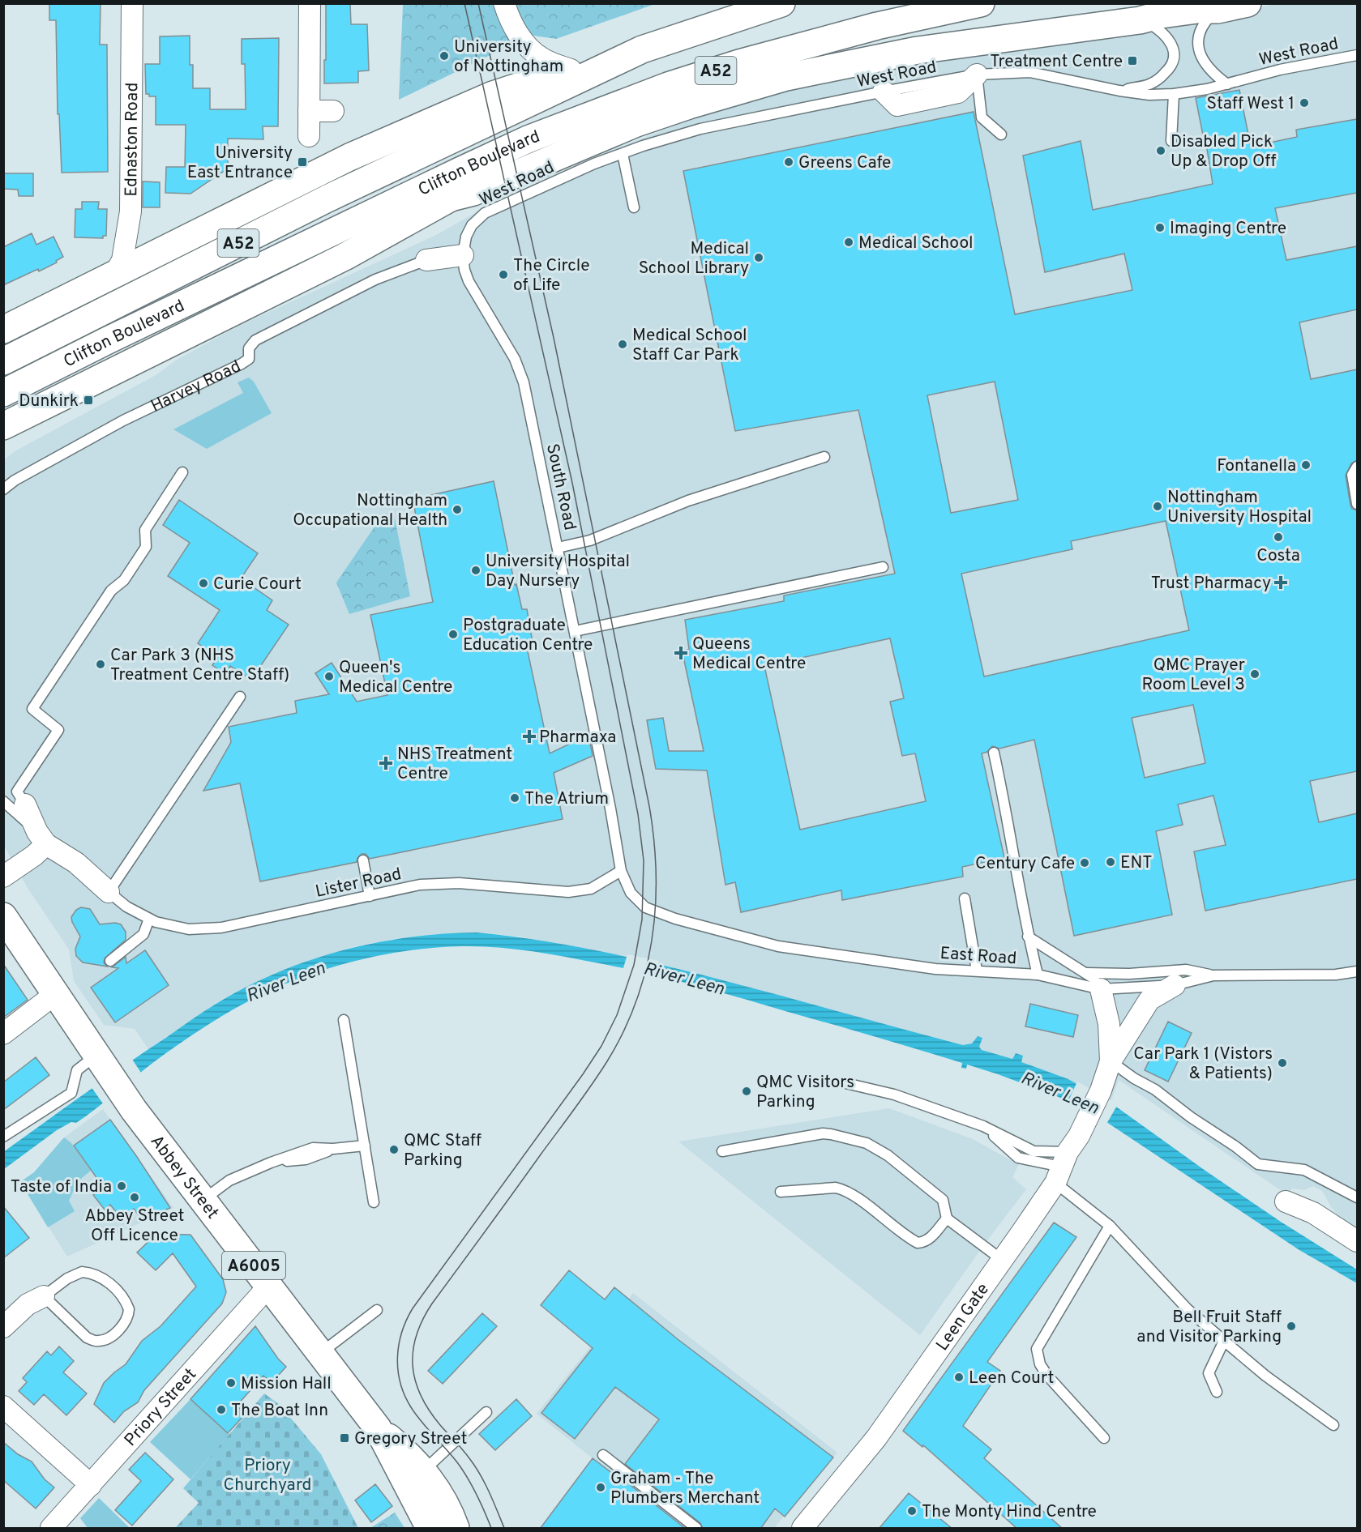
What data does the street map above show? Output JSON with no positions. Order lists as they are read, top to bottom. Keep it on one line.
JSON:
{"streets":{"main road":["A52","Clifton Boulevard","Abbey Street","A6005"],"street":["Ednaston Road","Harvey Road","Leen Gate","Priory Street"],"lane":["West Road","South Road","Lister Road","East Road"]},"crossings":[["West Road","Harvey Road"],["West Road","South Road"],["Harvey Road","South Road"],["South Road","Lister Road"],["South Road","East Road"],["Lister Road","East Road"],["Abbey Street","Priory Street"]],"water":["River Leen"],"parks":["Priory Churchyard"],"places":{"other":["University of Nottingham","Staff West 1","Disabled Pick Up & Drop Off","Greens Cafe","Imaging Centre","Medical School","Medical School Library","The Circle of Life","Medical School Staff Car Park","Fontanella","Nottingham University Hospital","Nottingham Occupational Health","Costa","University Hospital Day Nursery","Curie Court","Postgraduate Education Centre","Car Park 3 (NHS Treatment Centre Staff)","QMC Prayer Room Level 3","Queen's Medical Centre","The Atrium","ENT","Century Cafe","Car Park 1 (Vistors & Patients)","QMC Visitors Parking","QMC Staff Parking","Taste of India","Abbey Street Off Licence","Bell Fruit Staff and Visitor Parking","Leen Court","Mission Hall","The Boat Inn","Graham - The Plumbers Merchant","The Monty Hind Centre"],"transit":["Treatment Centre","University East Entrance","Dunkirk","Gregory Street"],"health":["Trust Pharmacy","Queens Medical Centre","Pharmaxa","NHS Treatment Centre"]}}
